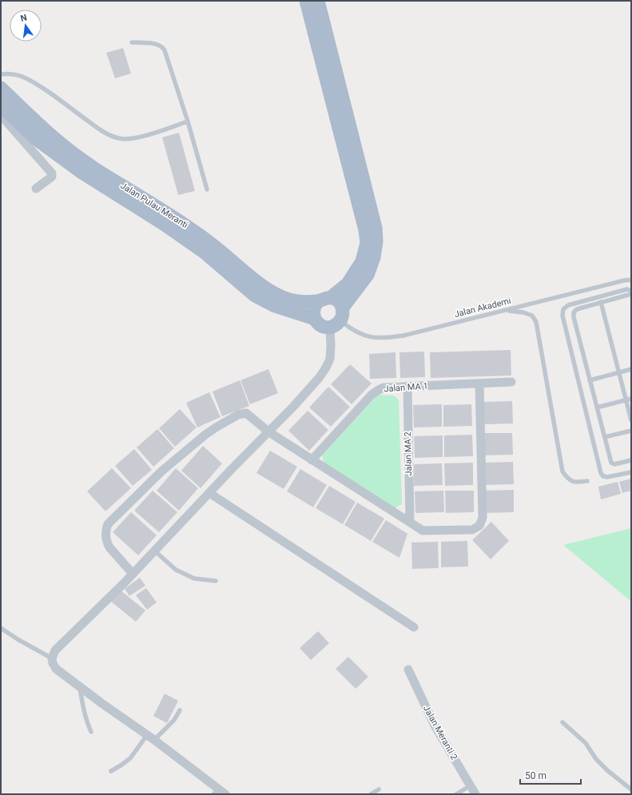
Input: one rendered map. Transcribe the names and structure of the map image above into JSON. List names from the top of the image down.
{
  "streets": {
    "main road": ["Jalan Pulau Meranti"],
    "street": ["Jalan MA 1", "Jalan MA 2", "Jalan Meranti 2"],
    "lane": ["Jalan Akademi"]
  },
  "crossings": [
    ["Jalan Pulau Meranti", "Jalan Akademi"],
    ["Jalan MA 1", "Jalan MA 2"]
  ],
  "scale_bar": "50 m",
  "north": "top"
}
